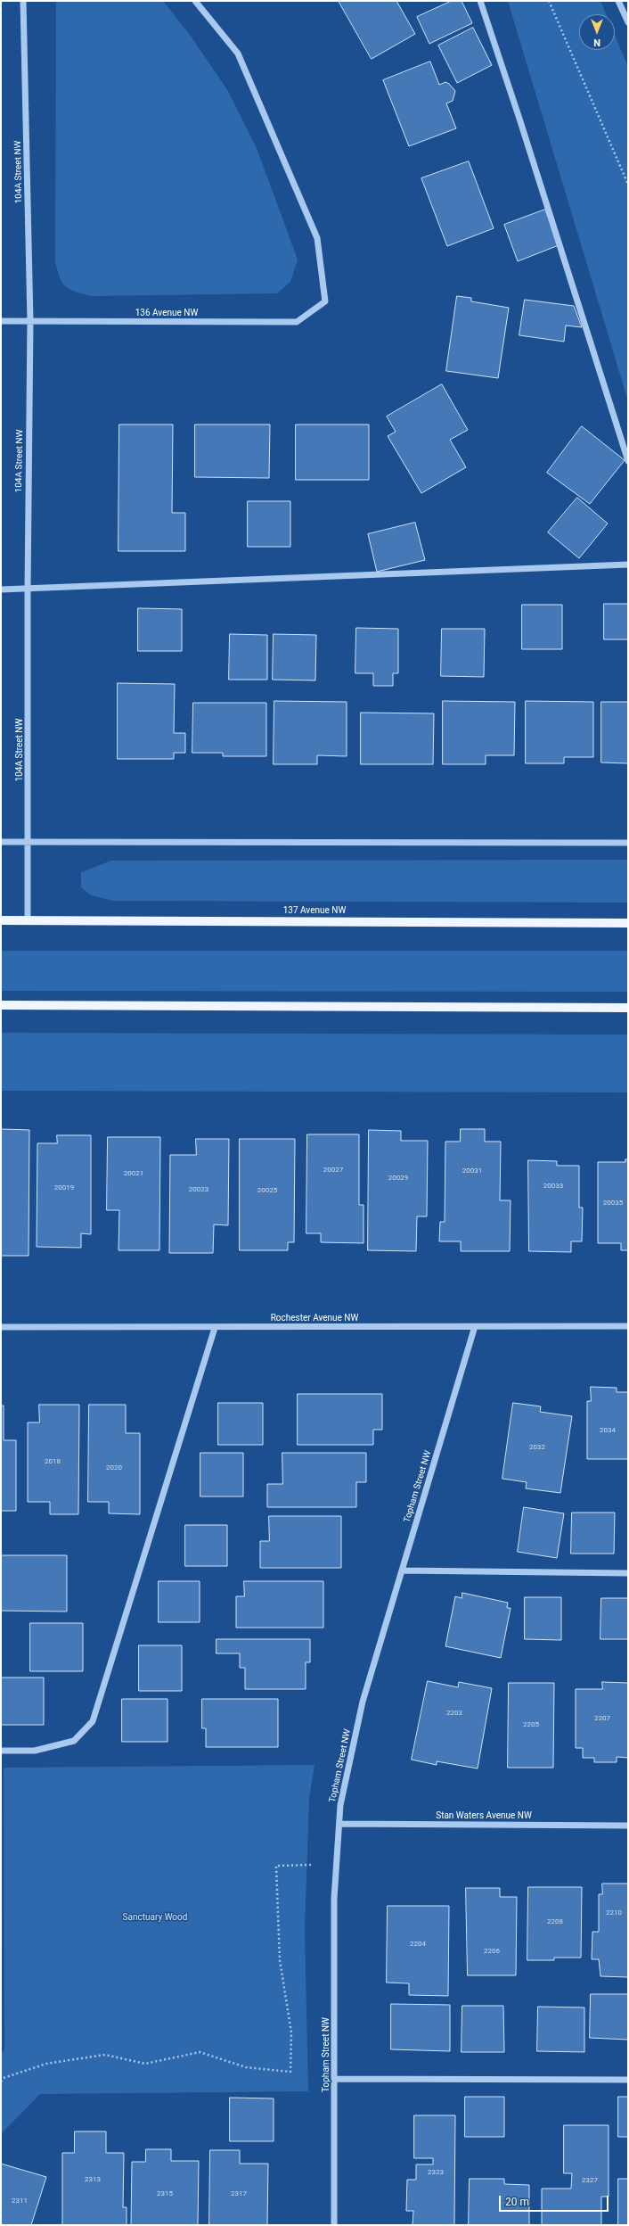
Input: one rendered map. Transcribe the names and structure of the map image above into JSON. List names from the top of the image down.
{
  "streets": {
    "main road": ["137 Avenue NW"],
    "street": [
      "104A Street NW",
      "136 Avenue NW",
      "Rochester Avenue NW",
      "Topham Street NW",
      "Stan Waters Avenue NW"
    ]
  },
  "crossings": [
    ["104A Street NW", "136 Avenue NW"],
    ["104A Street NW", "137 Avenue NW"],
    ["Rochester Avenue NW", "Topham Street NW"],
    ["Topham Street NW", "Stan Waters Avenue NW"]
  ],
  "parks": ["Sanctuary Wood"],
  "house_numbers": [
    "20027",
    "20031",
    "20021",
    "20029",
    "20033",
    "20019",
    "20023",
    "20025",
    "20035",
    "2034",
    "2032",
    "2018",
    "2020",
    "2203",
    "2207",
    "2205",
    "2210",
    "2208",
    "2204",
    "2206",
    "2323",
    "2313",
    "2327",
    "2315",
    "2317",
    "2311"
  ],
  "scale_bar": "20 m",
  "north": "bottom"
}
